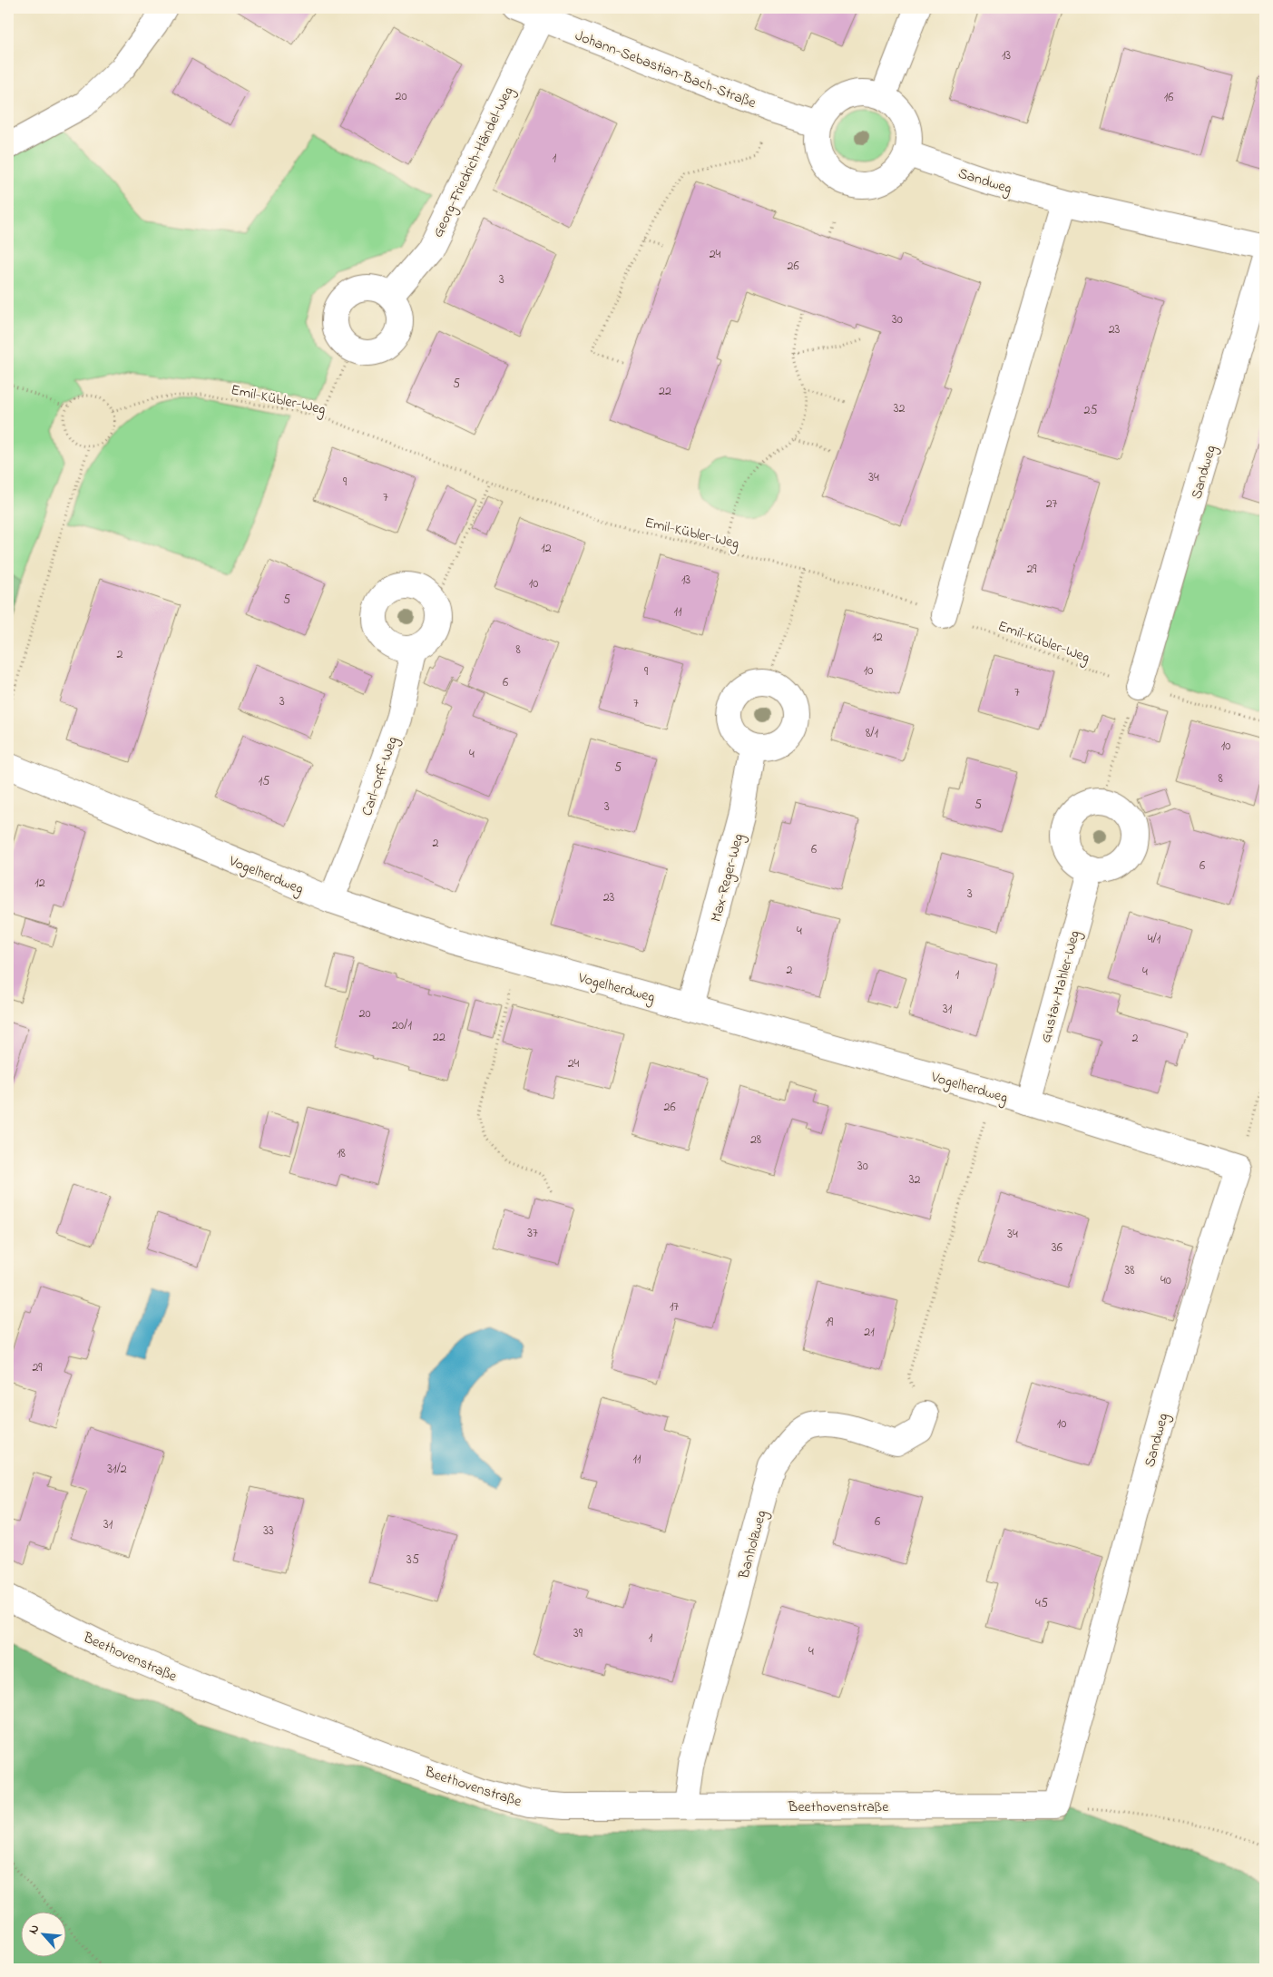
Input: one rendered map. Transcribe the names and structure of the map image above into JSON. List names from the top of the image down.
{
  "streets": {
    "street": [
      "Johann-Sebastian-Bach-Straße",
      "Georg-Friedrich-Händel-Weg",
      "Sandweg",
      "Carl-Orff-Weg",
      "Vogelherdweg",
      "Max-Reger-Weg",
      "Gustav-Mahler-Weg",
      "Banholzweg",
      "Beethovenstraße"
    ],
    "path": ["Emil-Kübler-Weg"]
  },
  "crossings": [
    ["Johann-Sebastian-Bach-Straße", "Georg-Friedrich-Händel-Weg"],
    ["Johann-Sebastian-Bach-Straße", "Sandweg"],
    ["Sandweg", "Emil-Kübler-Weg"],
    ["Sandweg", "Vogelherdweg"],
    ["Sandweg", "Beethovenstraße"],
    ["Carl-Orff-Weg", "Vogelherdweg"],
    ["Vogelherdweg", "Max-Reger-Weg"],
    ["Vogelherdweg", "Gustav-Mahler-Weg"],
    ["Banholzweg", "Beethovenstraße"]
  ],
  "house_numbers": [
    "13",
    "20",
    "16",
    "1",
    "24",
    "26",
    "3",
    "30",
    "23",
    "5",
    "22",
    "32",
    "25",
    "34",
    "9",
    "7",
    "27",
    "12",
    "29",
    "13",
    "10",
    "5",
    "11",
    "12",
    "8",
    "2",
    "10",
    "9",
    "6",
    "7",
    "3",
    "7",
    "8/1",
    "10",
    "4",
    "5",
    "8",
    "15",
    "5",
    "3",
    "2",
    "6",
    "6",
    "12",
    "3",
    "23",
    "4",
    "4/1",
    "2",
    "4",
    "1",
    "31",
    "20",
    "20/1",
    "22",
    "2",
    "24",
    "26",
    "28",
    "18",
    "30",
    "32",
    "37",
    "34",
    "36",
    "38",
    "40",
    "17",
    "19",
    "21",
    "29",
    "10",
    "11",
    "31/2",
    "6",
    "31",
    "33",
    "35",
    "45",
    "39",
    "1",
    "4"
  ],
  "north": "top left"
}
